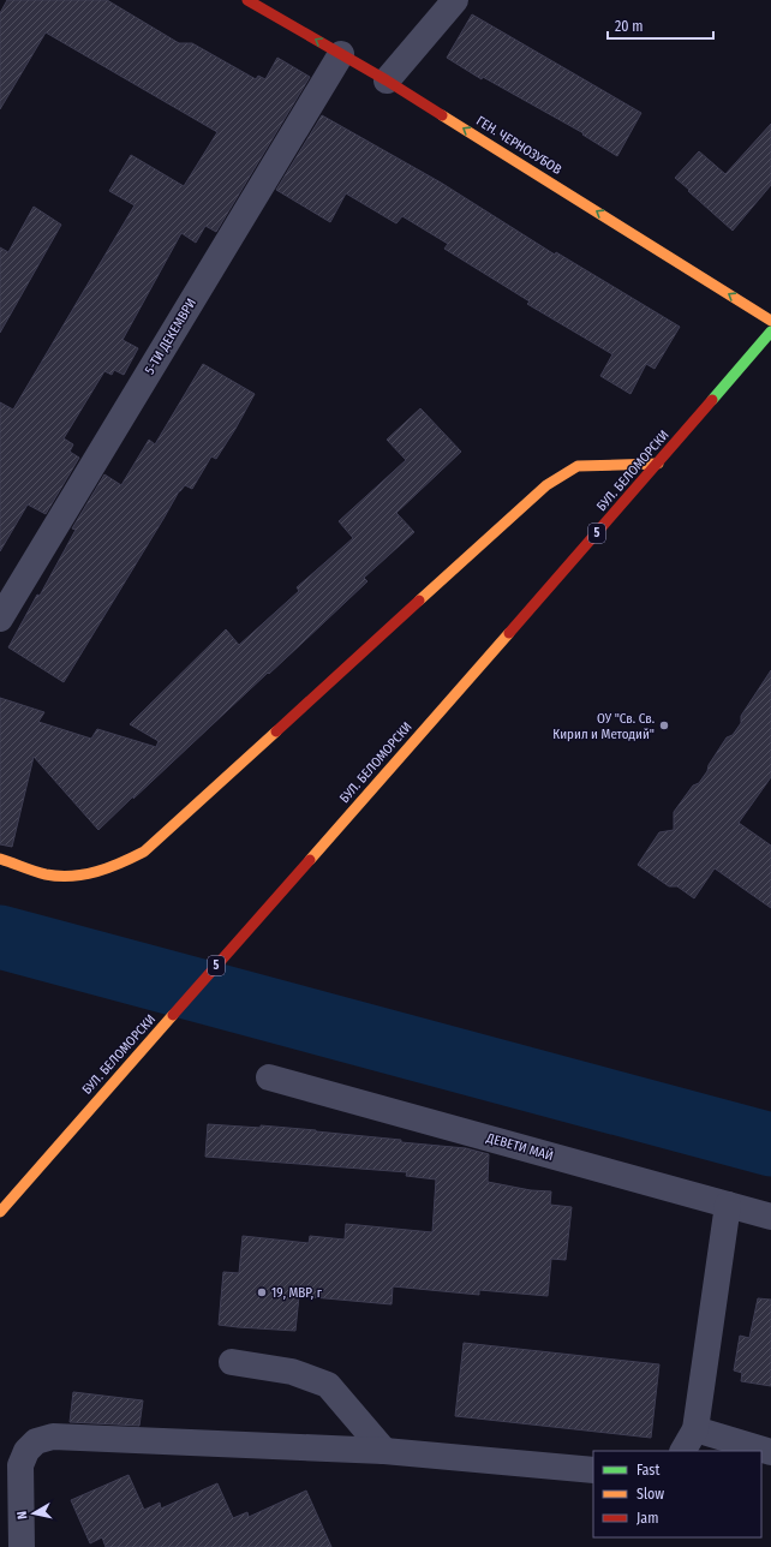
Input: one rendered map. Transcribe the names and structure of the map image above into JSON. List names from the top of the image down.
{
  "streets": {
    "street": [
      "ГЕН. ЧЕРНОЗУБОВ",
      "5-ТИ ДЕКЕМВРИ",
      "БУЛ. БЕЛОМОРСКИ",
      "5",
      "ДЕВЕТИ МАЙ"
    ]
  },
  "crossings": [
    ["ГЕН. ЧЕРНОЗУБОВ", "5-ТИ ДЕКЕМВРИ"]
  ],
  "one_way": ["ГЕН. ЧЕРНОЗУБОВ"],
  "places": ["ОУ \"Св. Св. Кирил и Методий\"", "19, МВР, г"],
  "legend": ["Fast", "Slow", "Jam"],
  "scale_bar": "20 m",
  "north": "left"
}
